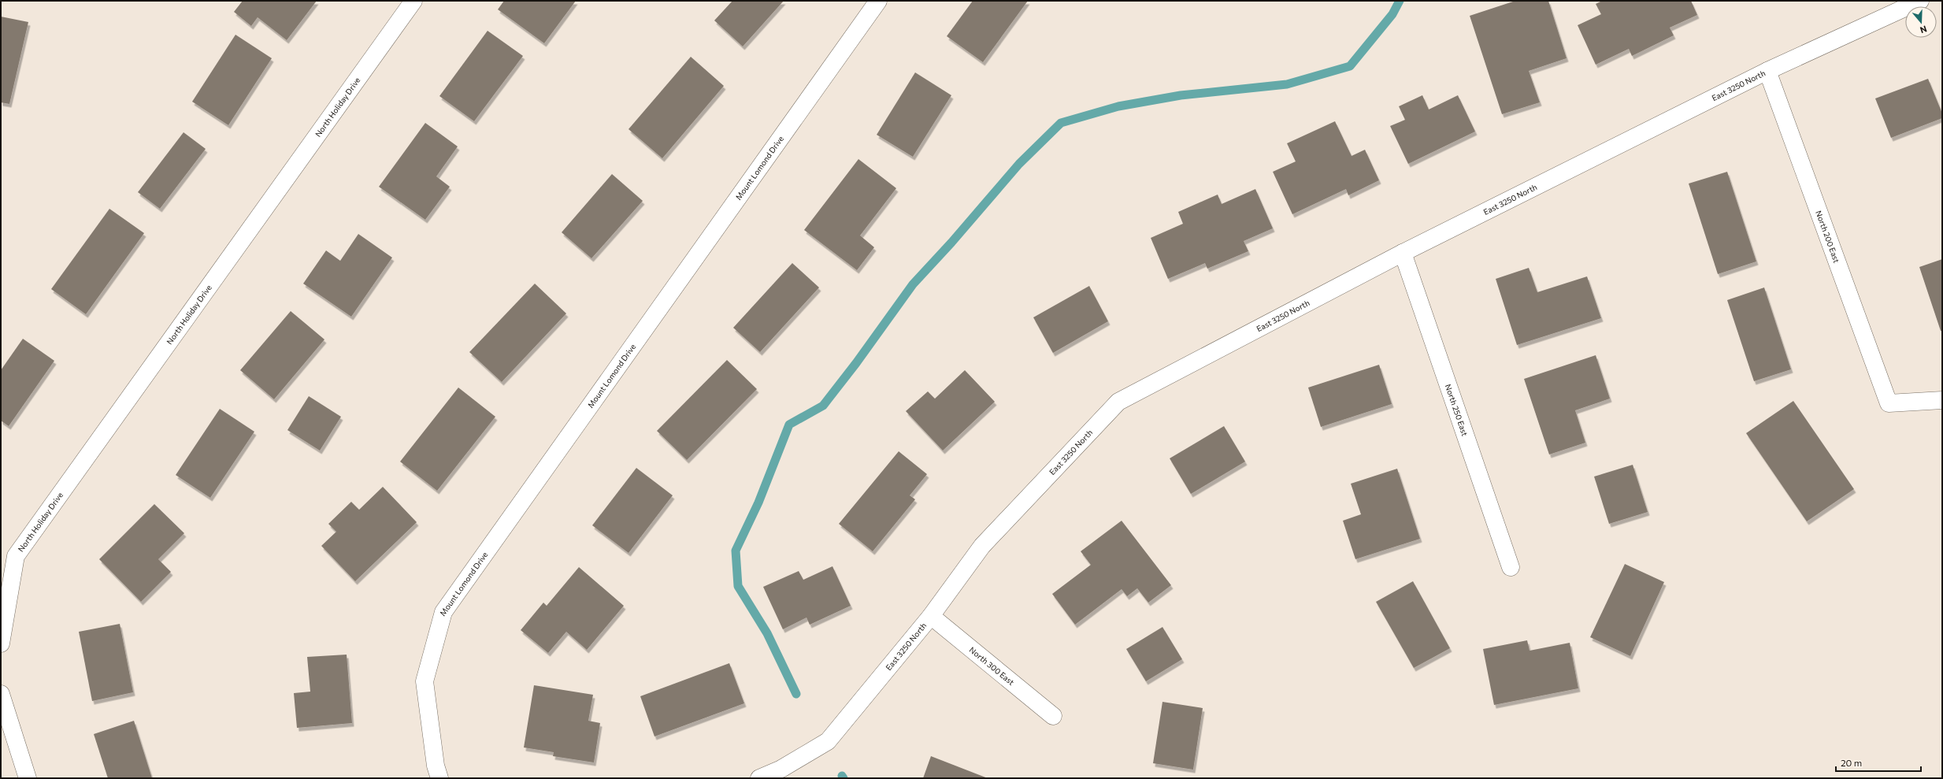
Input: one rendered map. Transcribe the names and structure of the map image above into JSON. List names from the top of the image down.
{
  "streets": {
    "street": [
      "East 3250 North",
      "North Holiday Drive",
      "Mount Lomond Drive",
      "North 200 East",
      "North 250 East",
      "North 300 East"
    ]
  },
  "crossings": [
    ["East 3250 North", "North 200 East"],
    ["East 3250 North", "North 250 East"],
    ["East 3250 North", "North 300 East"]
  ],
  "scale_bar": "20 m",
  "north": "bottom"
}
